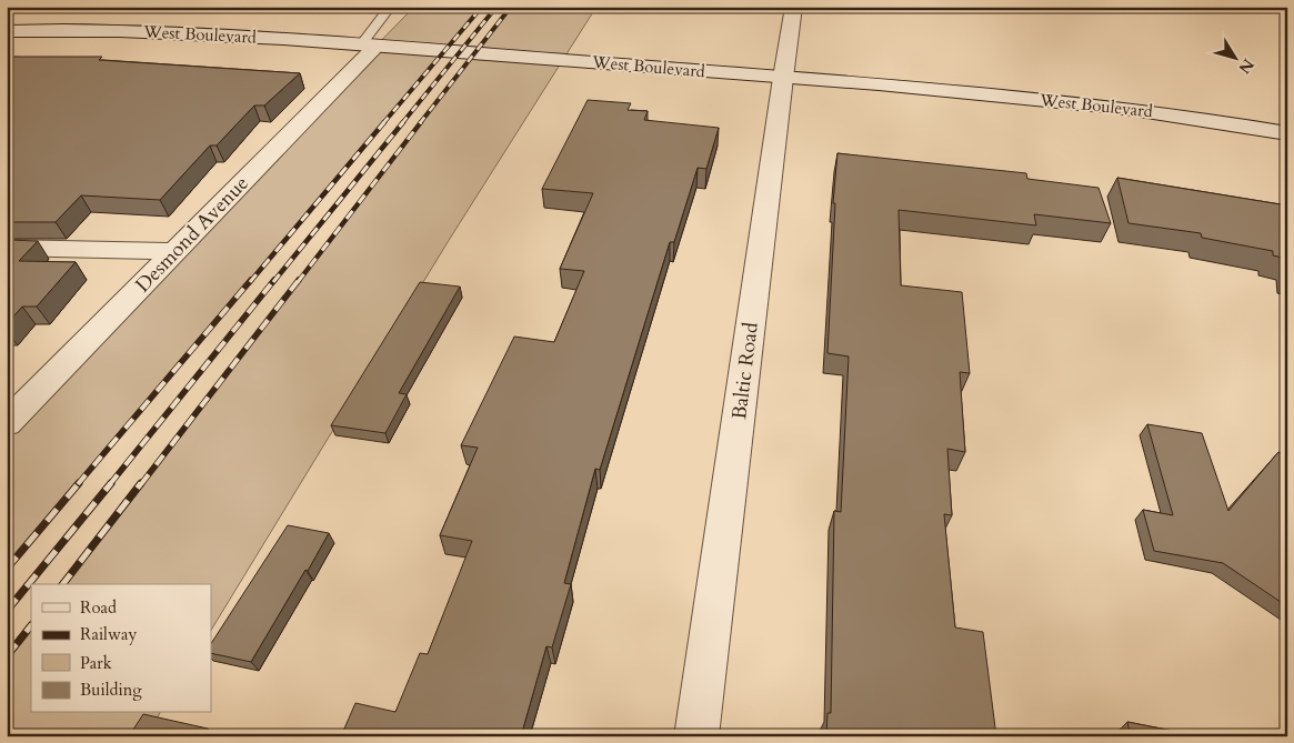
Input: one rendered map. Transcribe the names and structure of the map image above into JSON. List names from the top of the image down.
{
  "streets": {
    "street": ["West Boulevard", "Desmond Avenue", "Baltic Road"]
  },
  "crossings": [
    ["West Boulevard", "Desmond Avenue"],
    ["West Boulevard", "Baltic Road"]
  ],
  "legend": [
    "Road",
    "Railway",
    "Park",
    "Building"
  ],
  "north": "bottom right"
}
